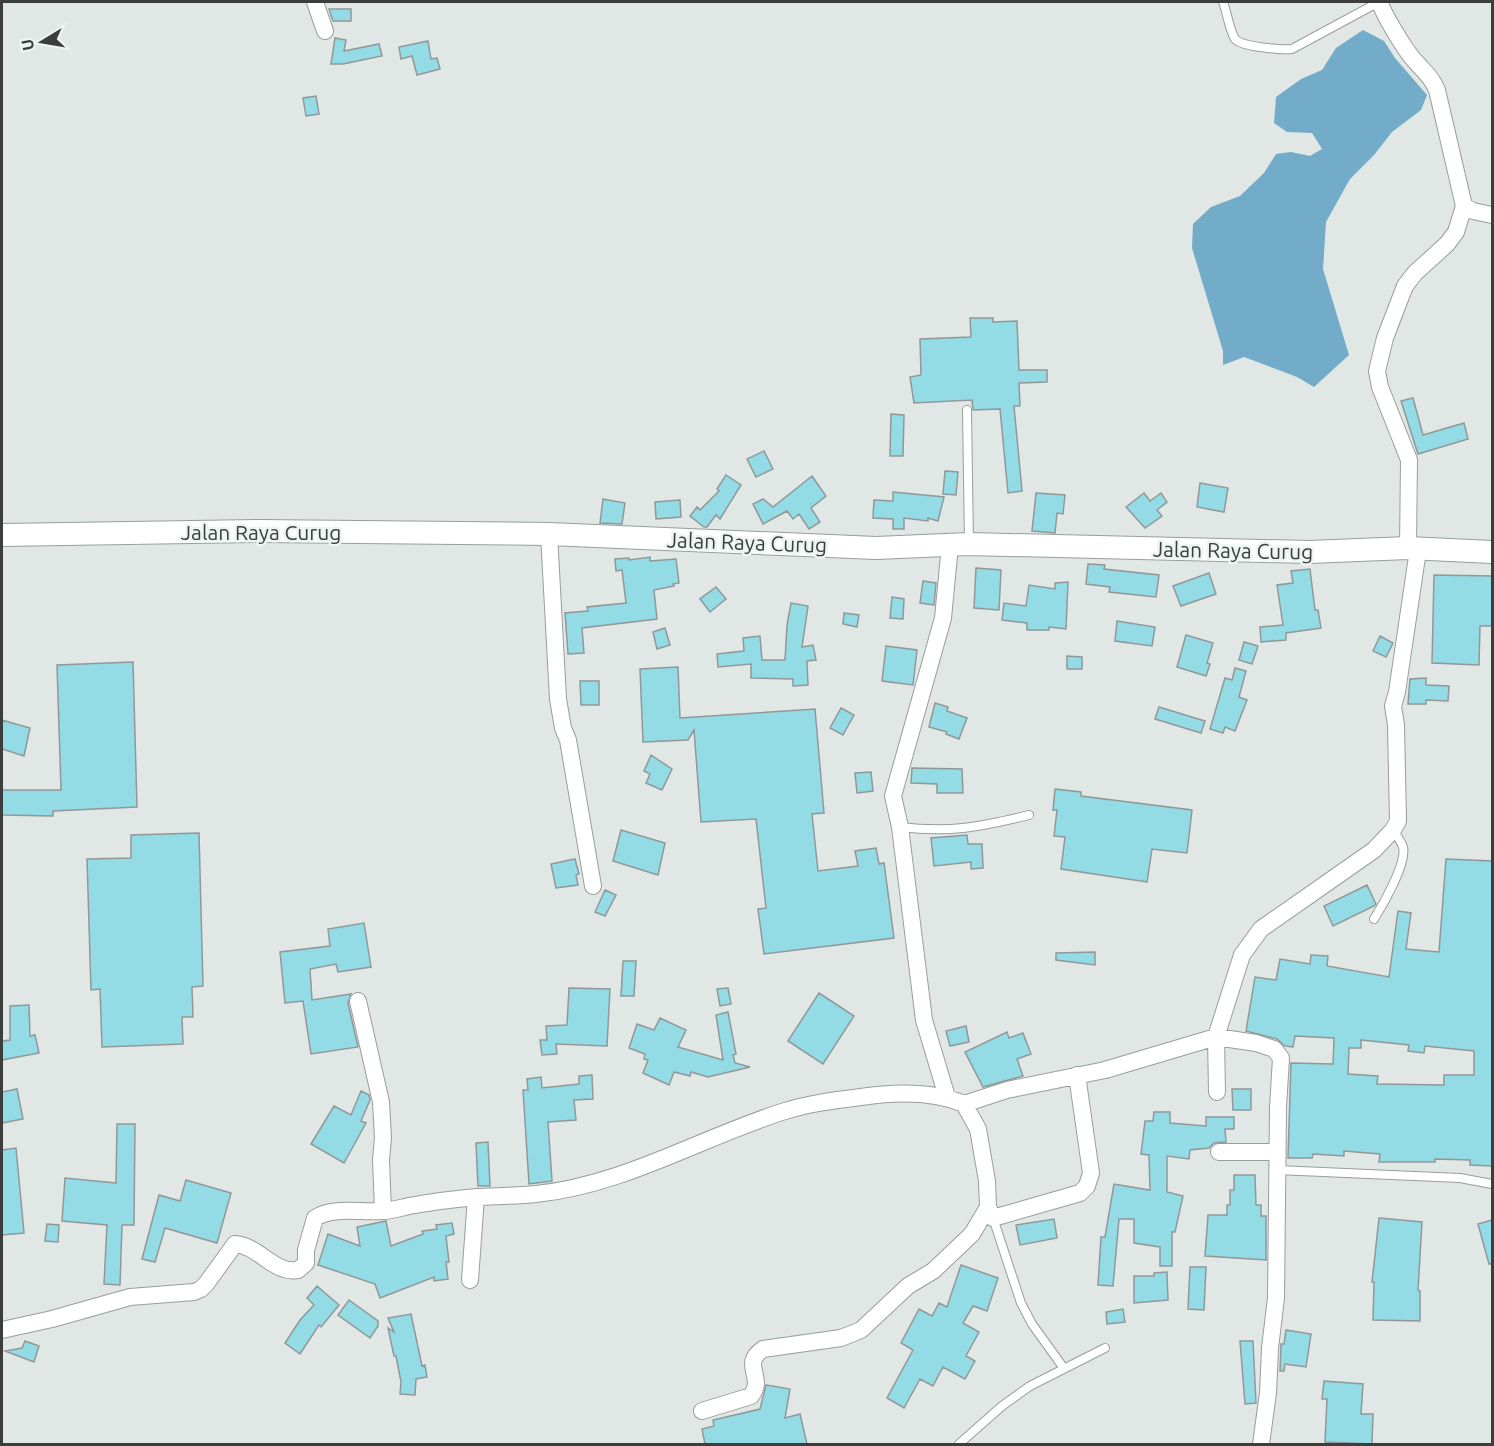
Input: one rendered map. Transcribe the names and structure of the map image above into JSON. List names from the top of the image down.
{
  "streets": {
    "street": ["Jalan Raya Curug"]
  },
  "north": "left"
}
